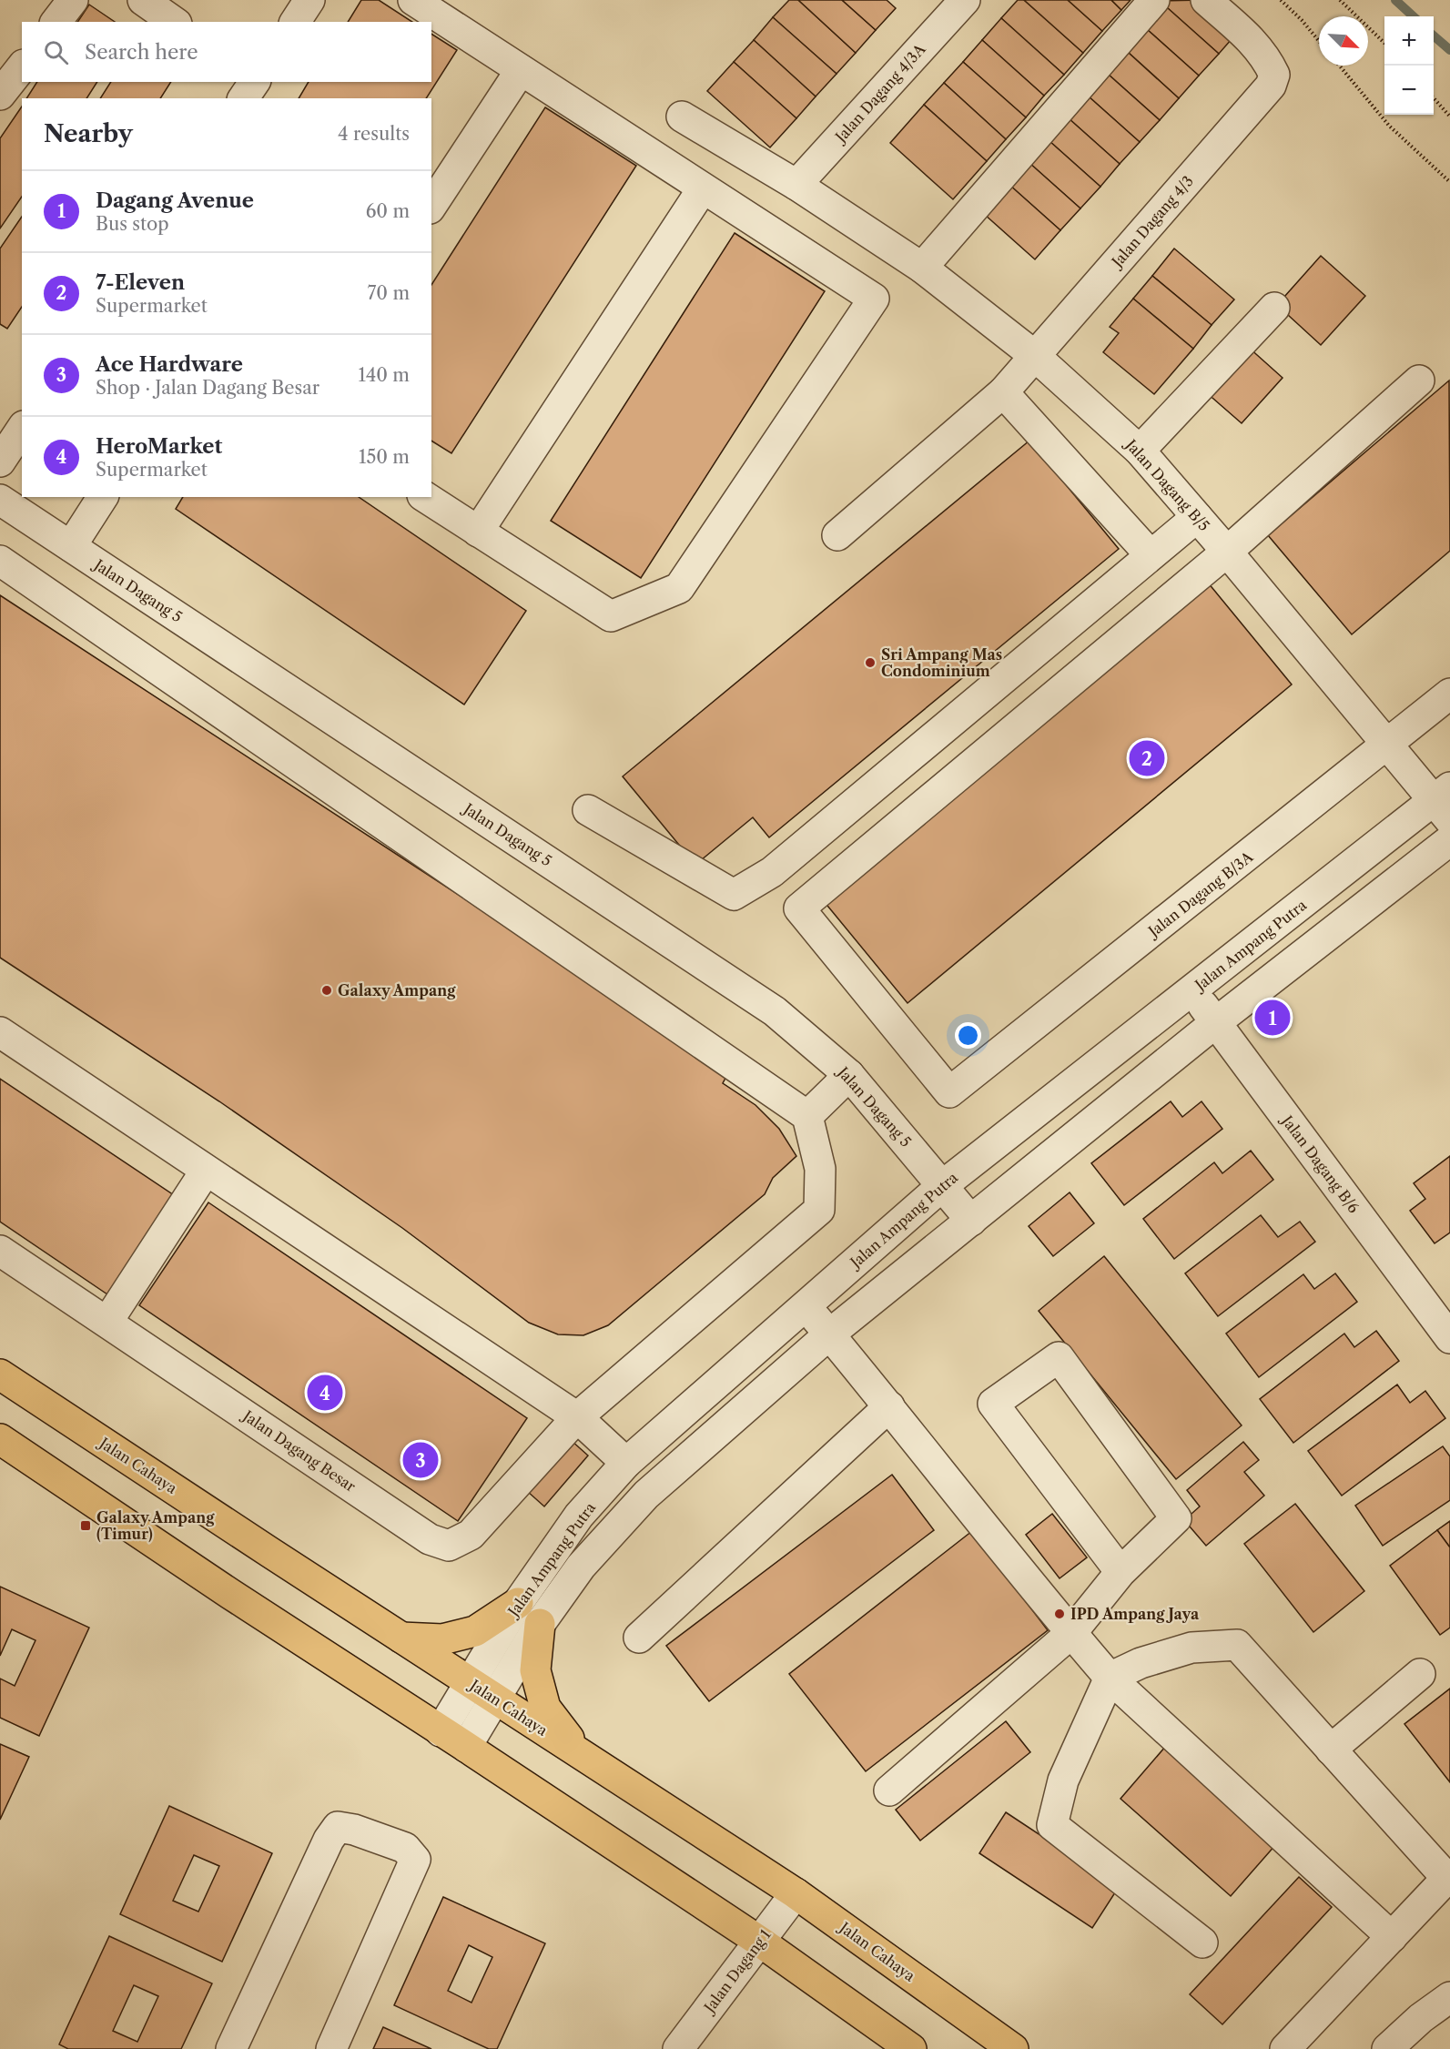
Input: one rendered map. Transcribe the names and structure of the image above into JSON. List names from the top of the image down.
{
  "streets": {
    "main road": ["Jalan Cahaya"],
    "street": [
      "Jalan Dagang 4/3A",
      "Jalan Dagang 4/3",
      "Jalan Dagang B/5",
      "Jalan Dagang 5",
      "Jalan Dagang B/3A",
      "Jalan Ampang Putra",
      "Jalan Dagang B/6",
      "Jalan Dagang Besar",
      "Jalan Dagang 1"
    ]
  },
  "crossings": [
    ["Jalan Dagang 4/3A", "Jalan Dagang B/5"],
    ["Jalan Dagang 4/3", "Jalan Dagang B/5"],
    ["Jalan Dagang B/5", "Jalan Dagang B/3A"],
    ["Jalan Dagang B/5", "Jalan Ampang Putra"],
    ["Jalan Dagang 5", "Jalan Ampang Putra"],
    ["Jalan Ampang Putra", "Jalan Dagang B/6"],
    ["Jalan Ampang Putra", "Jalan Cahaya"],
    ["Jalan Cahaya", "Jalan Dagang 1"]
  ],
  "places": {
    "other": ["Sri Ampang Mas Condominium", "Galaxy Ampang", "IPD Ampang Jaya"],
    "transit": ["Galaxy Ampang (Timur)"]
  },
  "north": "bottom right",
  "page": {
    "map_buttons": ["+", "−"],
    "search": "Search here",
    "heading": ["Nearby", "4 results"],
    "list": [
      {
        "mark": "1",
        "name": "Dagang Avenue",
        "note": "Bus stop",
        "value": "60 m"
      },
      {
        "mark": "2",
        "name": "7-Eleven",
        "note": "Supermarket",
        "value": "70 m"
      },
      {
        "mark": "3",
        "name": "Ace Hardware",
        "note": "Shop · Jalan Dagang Besar",
        "value": "140 m"
      },
      {
        "mark": "4",
        "name": "HeroMarket",
        "note": "Supermarket",
        "value": "150 m"
      }
    ],
    "pins": [
      "2",
      "1",
      "4",
      "3"
    ]
  }
}
